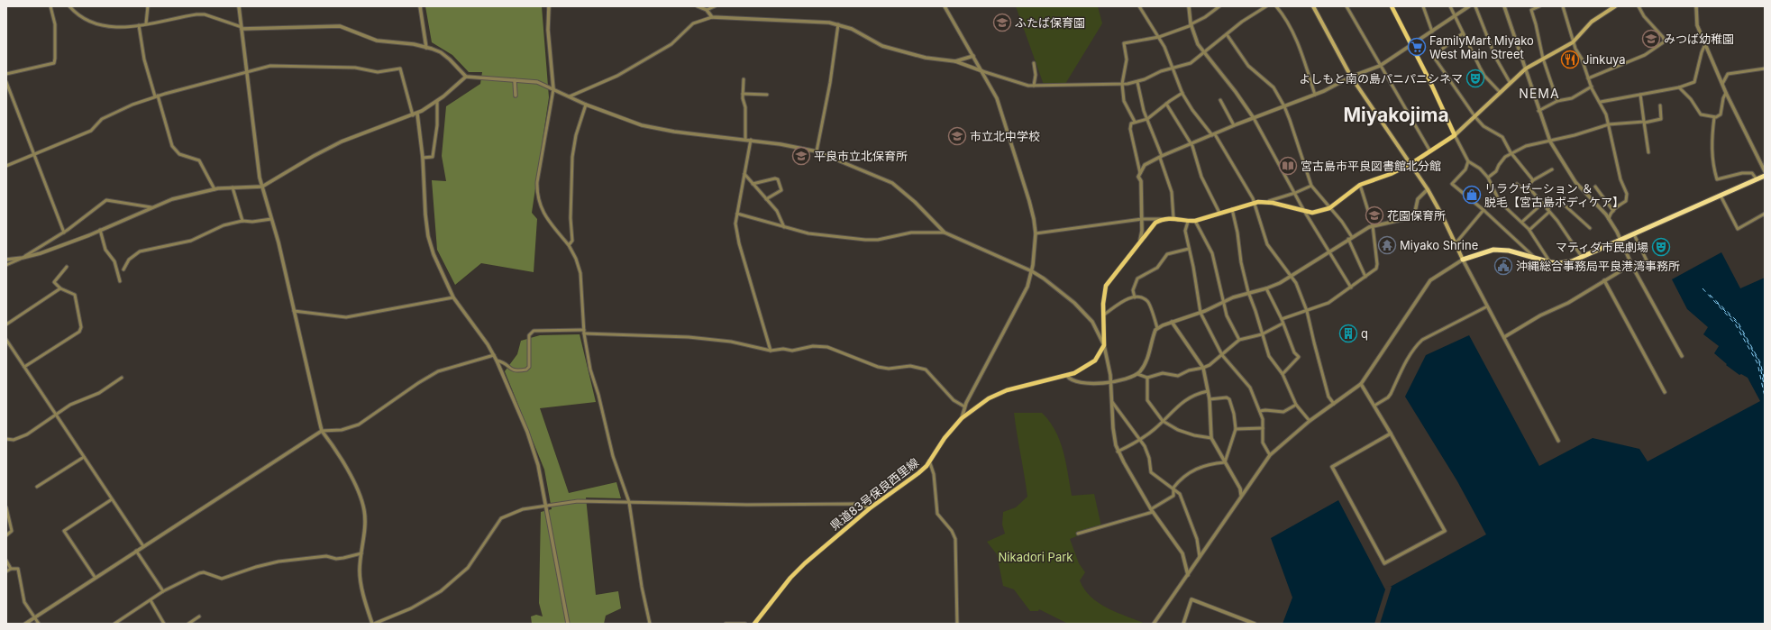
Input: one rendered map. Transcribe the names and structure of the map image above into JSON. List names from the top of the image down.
{
  "streets": {
    "main road": ["県道83号保良西里線"]
  },
  "districts": ["NEMA", "Miyakojima"],
  "parks": ["Nikadori Park"],
  "places": {
    "school or university": [
      "ふたば保育園",
      "みつば幼稚園",
      "市立北中学校",
      "平良市立北保育所",
      "花園保育所"
    ],
    "supermarket": ["FamilyMart Miyako West Main Street"],
    "restaurant": ["Jinkuya"],
    "theatre": ["よしもと南の島パニパニシネマ", "マティダ市民劇場"],
    "library": ["宮古島市平良図書館北分館"],
    "shop": ["リラクゼーション ＆ 脱毛【宮古島ボディケア】"],
    "temple": ["Miyako Shrine"],
    "public building": ["沖縄総合事務局平良港湾事務所"],
    "building": ["q"]
  }
}
